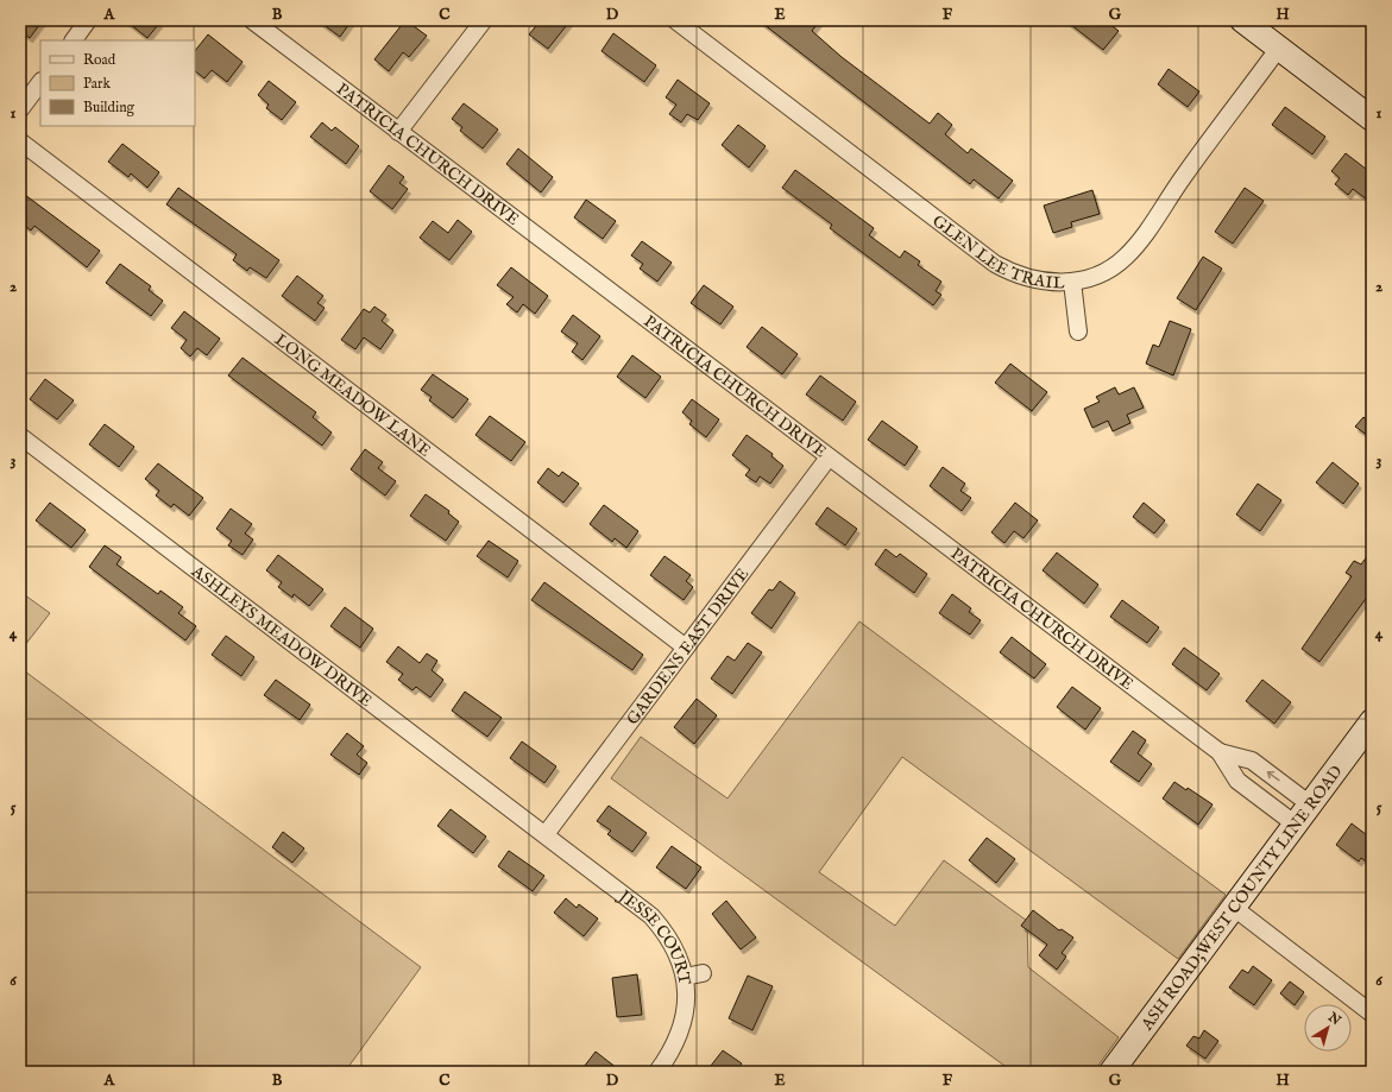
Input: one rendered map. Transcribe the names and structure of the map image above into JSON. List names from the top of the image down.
{
  "streets": {
    "main road": ["ASH ROAD;WEST COUNTY LINE ROAD"],
    "street": [
      "PATRICIA CHURCH DRIVE",
      "GLEN LEE TRAIL",
      "LONG MEADOW LANE",
      "ASHLEYS MEADOW DRIVE",
      "GARDENS EAST DRIVE",
      "JESSE COURT"
    ]
  },
  "crossings": [
    ["PATRICIA CHURCH DRIVE", "GARDENS EAST DRIVE"],
    ["PATRICIA CHURCH DRIVE", "ASH ROAD;WEST COUNTY LINE ROAD"],
    ["LONG MEADOW LANE", "GARDENS EAST DRIVE"],
    ["ASHLEYS MEADOW DRIVE", "GARDENS EAST DRIVE"],
    ["ASHLEYS MEADOW DRIVE", "JESSE COURT"],
    ["GARDENS EAST DRIVE", "JESSE COURT"]
  ],
  "legend": ["Road", "Park", "Building"],
  "north": "top right",
  "grid": {
    "columns": [
      "A",
      "B",
      "C",
      "D",
      "E",
      "F",
      "G",
      "H"
    ],
    "rows": [
      "1",
      "2",
      "3",
      "4",
      "5",
      "6"
    ]
  }
}
